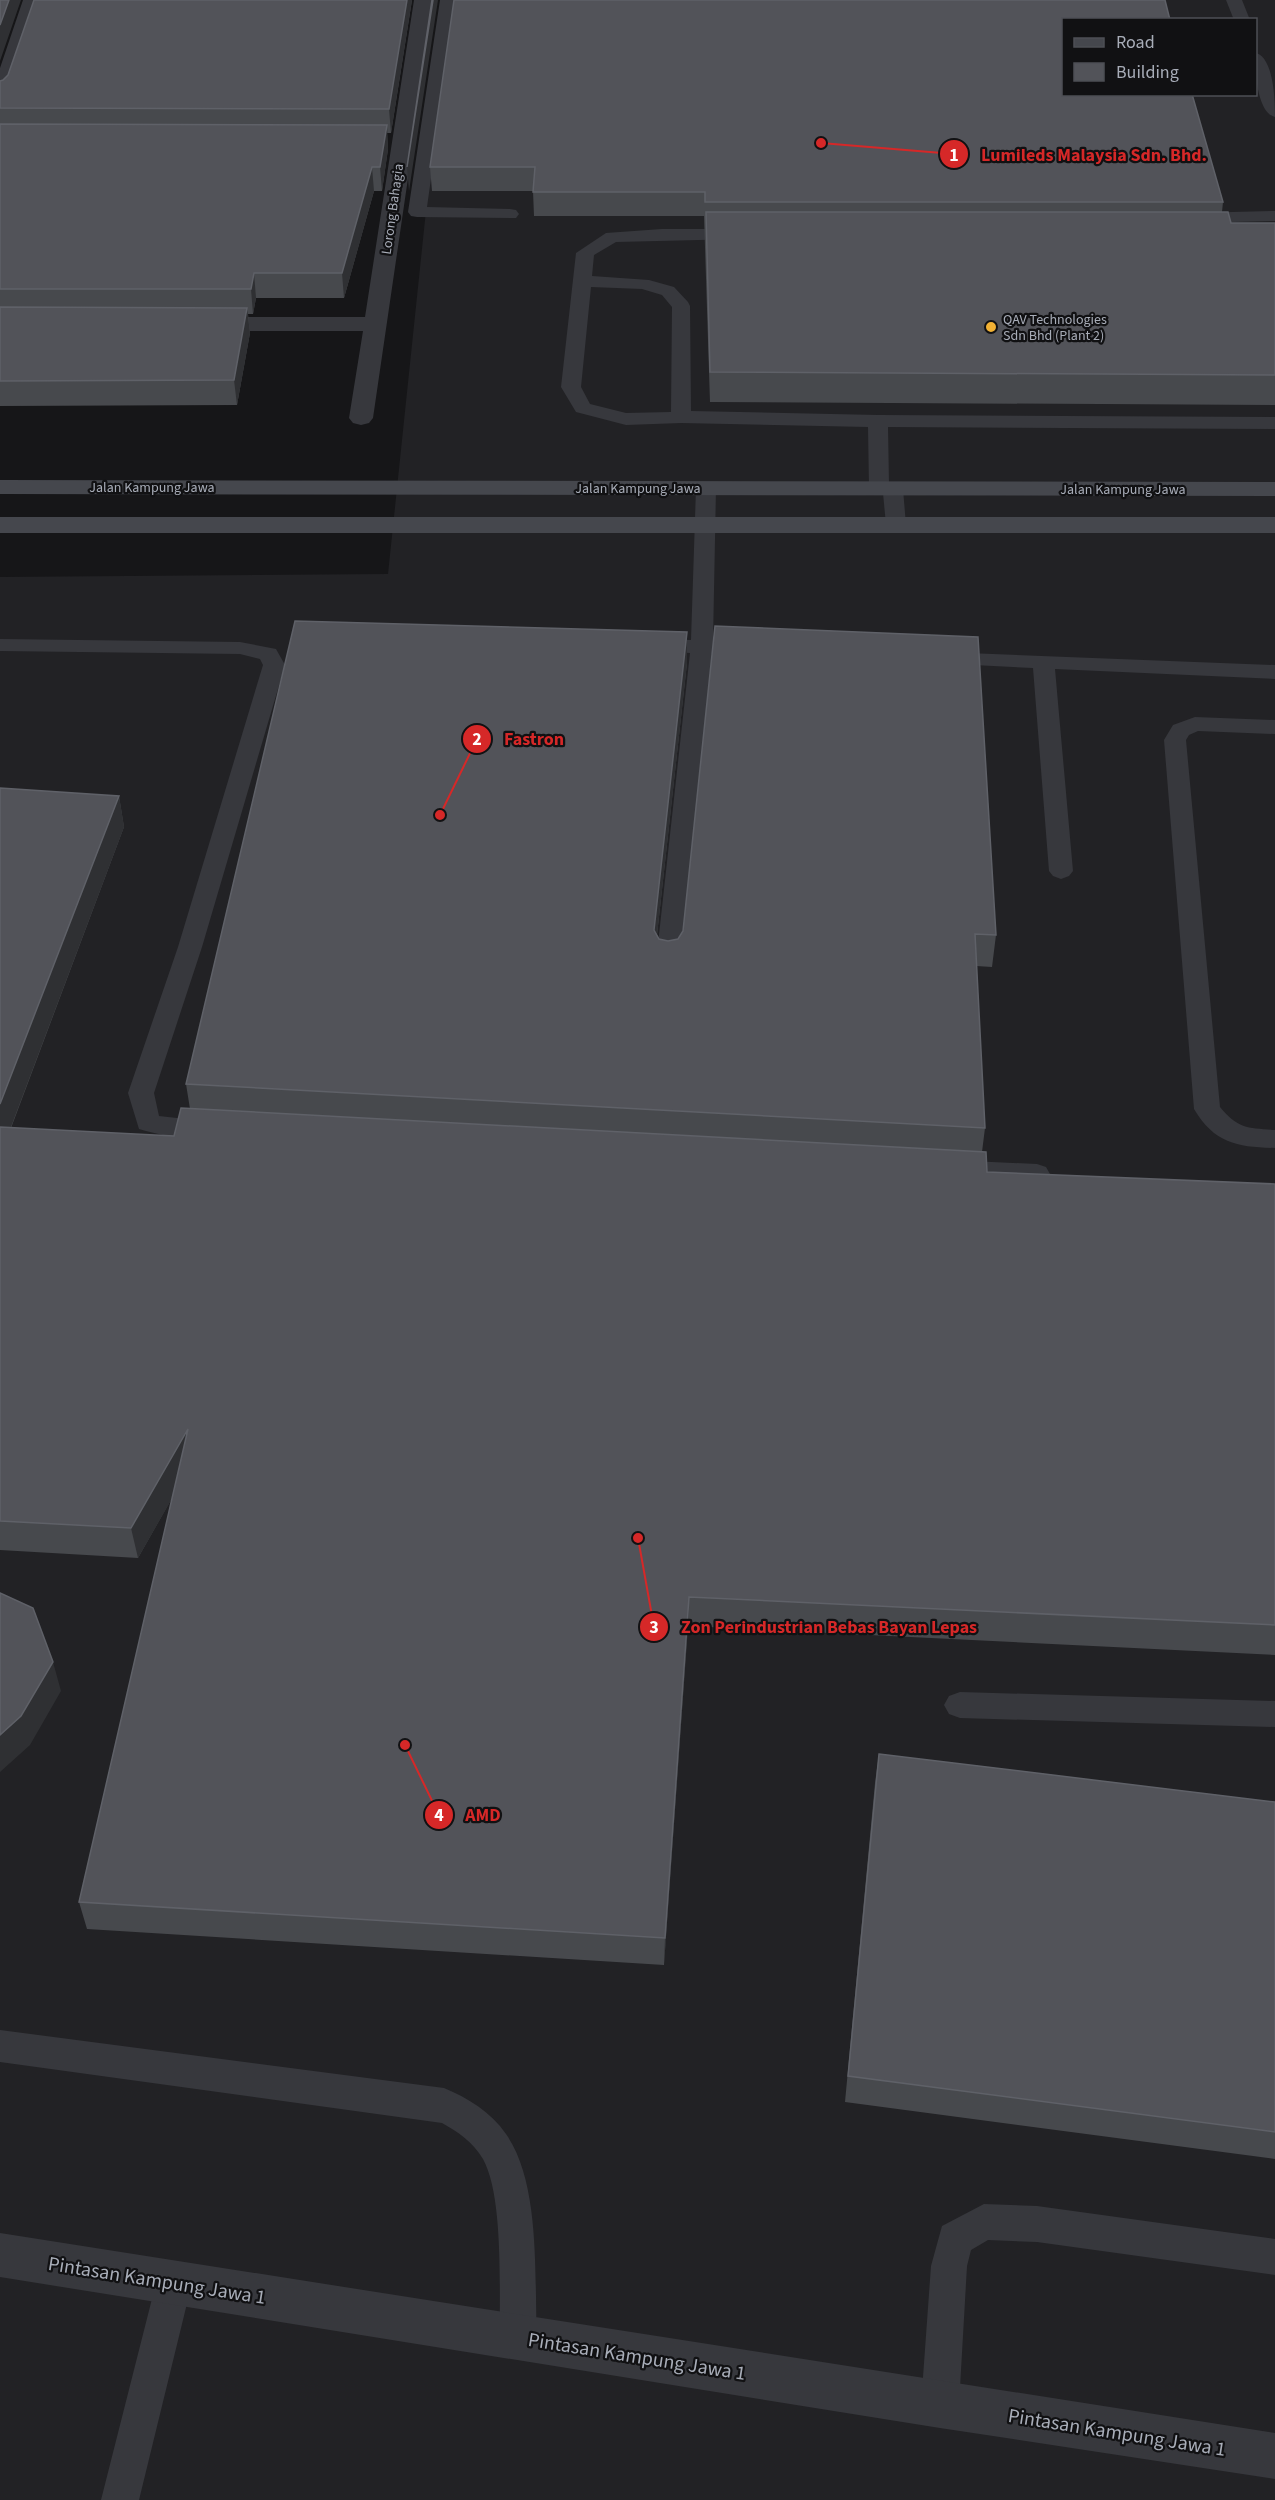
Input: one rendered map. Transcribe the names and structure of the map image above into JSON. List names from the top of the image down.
{
  "streets": {
    "street": ["Lorong Bahagia", "Jalan Kampung Jawa", "Pintasan Kampung Jawa 1"]
  },
  "places": [
    "Lumileds Malaysia Sdn. Bhd.",
    "QAV Technologies Sdn Bhd (Plant 2)",
    "Fastron",
    "Zon Perindustrian Bebas Bayan Lepas",
    "AMD"
  ],
  "legend": ["Road", "Building"]
}
